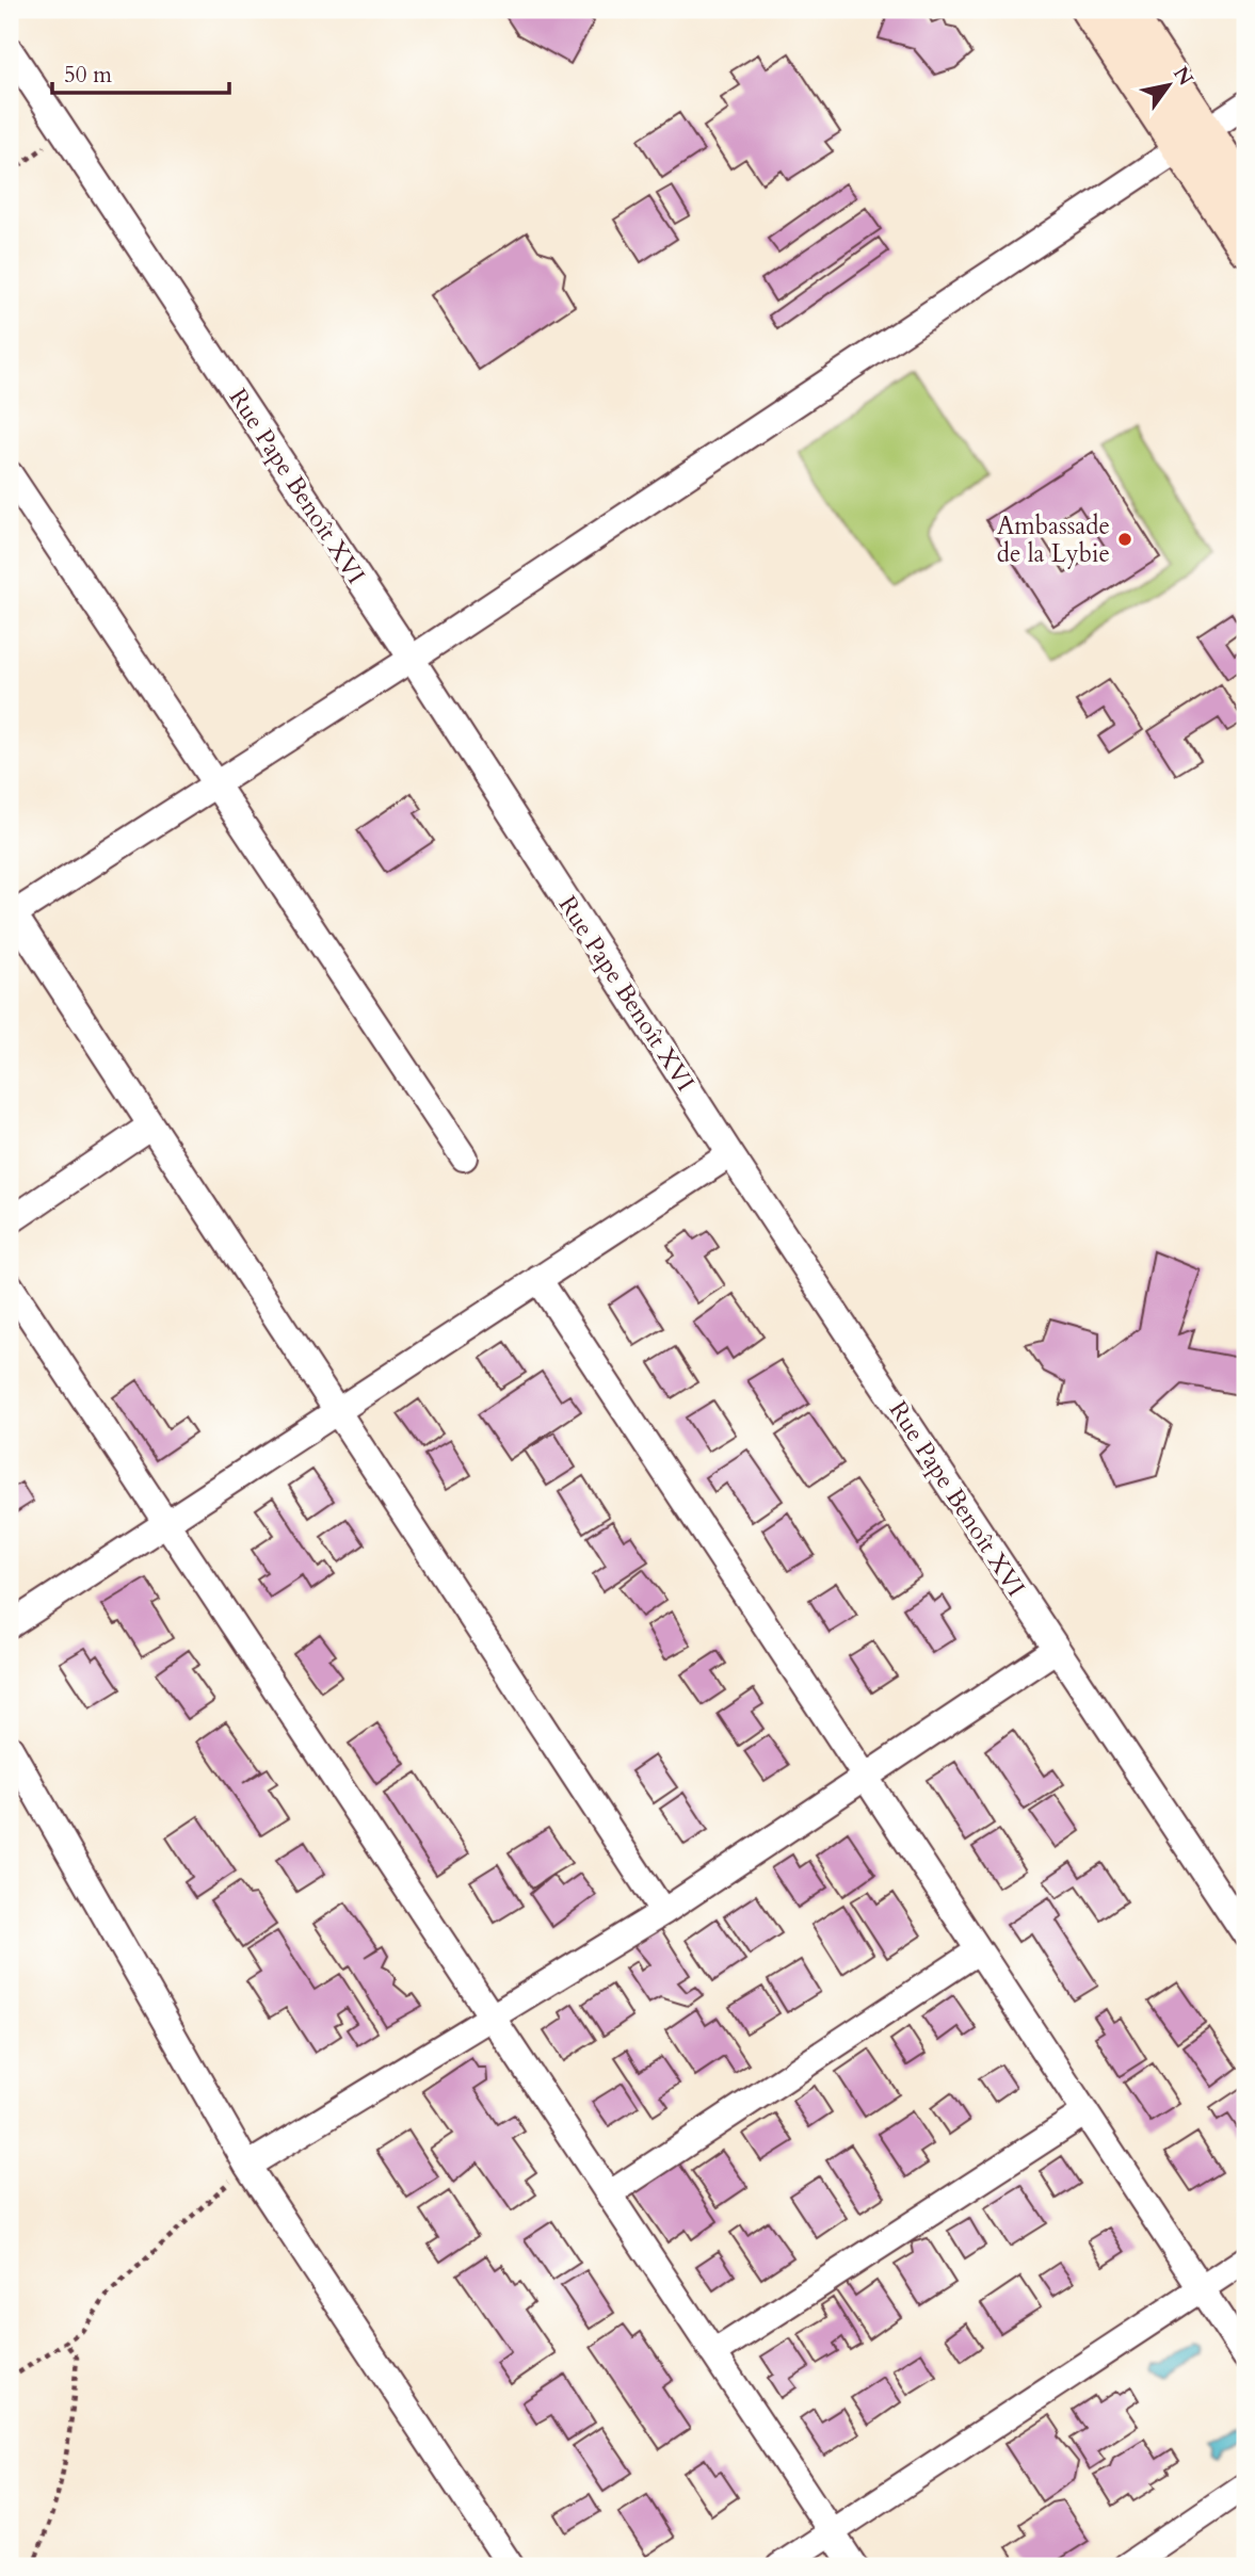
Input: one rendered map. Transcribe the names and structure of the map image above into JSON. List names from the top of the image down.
{
  "streets": {
    "street": ["Rue Pape Benoît XVI"]
  },
  "places": ["Ambassade de la Lybie"],
  "scale_bar": "50 m",
  "north": "top right"
}
